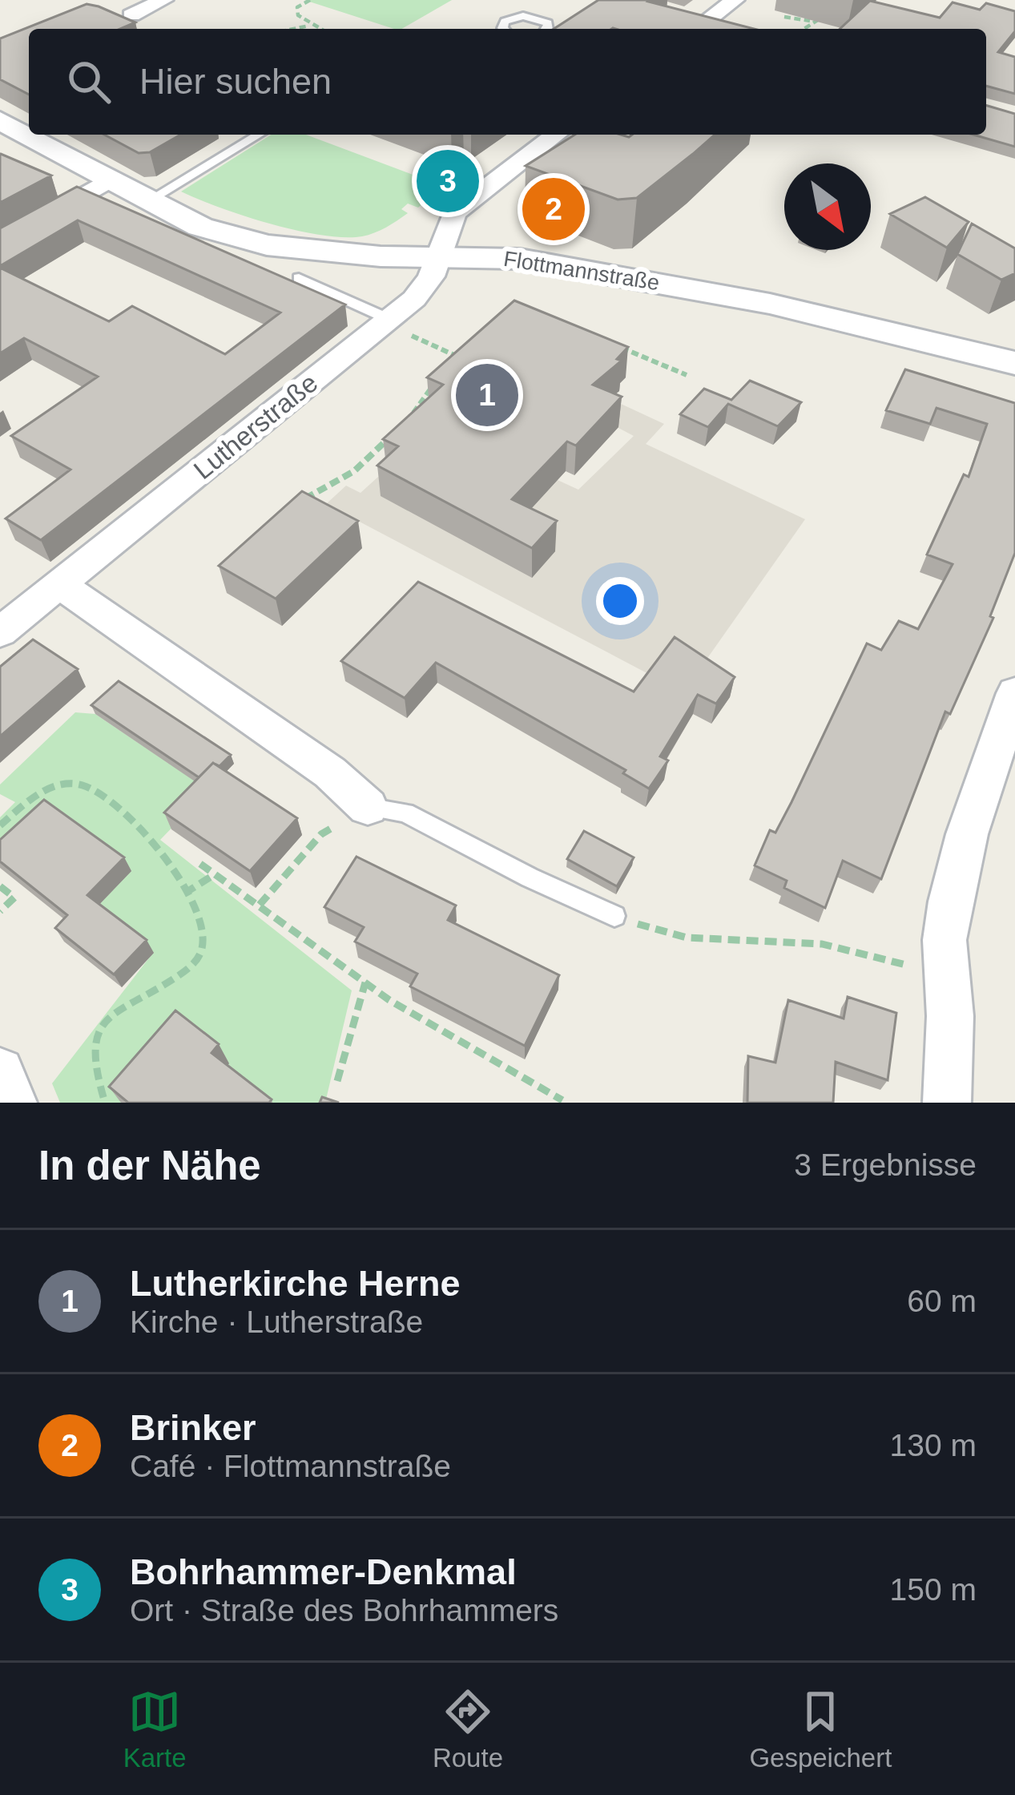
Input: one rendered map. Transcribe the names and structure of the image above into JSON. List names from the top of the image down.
{
  "streets": {
    "street": ["Flottmannstraße", "Lutherstraße"]
  },
  "crossings": [
    ["Flottmannstraße", "Lutherstraße"]
  ],
  "north": "bottom right",
  "page": {
    "search": "Hier suchen",
    "pins": ["3", "2", "1"],
    "heading": ["In der Nähe", "3 Ergebnisse"],
    "list": [
      {
        "mark": "1",
        "name": "Lutherkirche Herne",
        "note": "Kirche · Lutherstraße",
        "value": "60 m"
      },
      {
        "mark": "2",
        "name": "Brinker",
        "note": "Café · Flottmannstraße",
        "value": "130 m"
      },
      {
        "mark": "3",
        "name": "Bohrhammer-Denkmal",
        "note": "Ort · Straße des Bohrhammers",
        "value": "150 m"
      }
    ],
    "nav": ["Karte", "Route", "Gespeichert"]
  }
}
